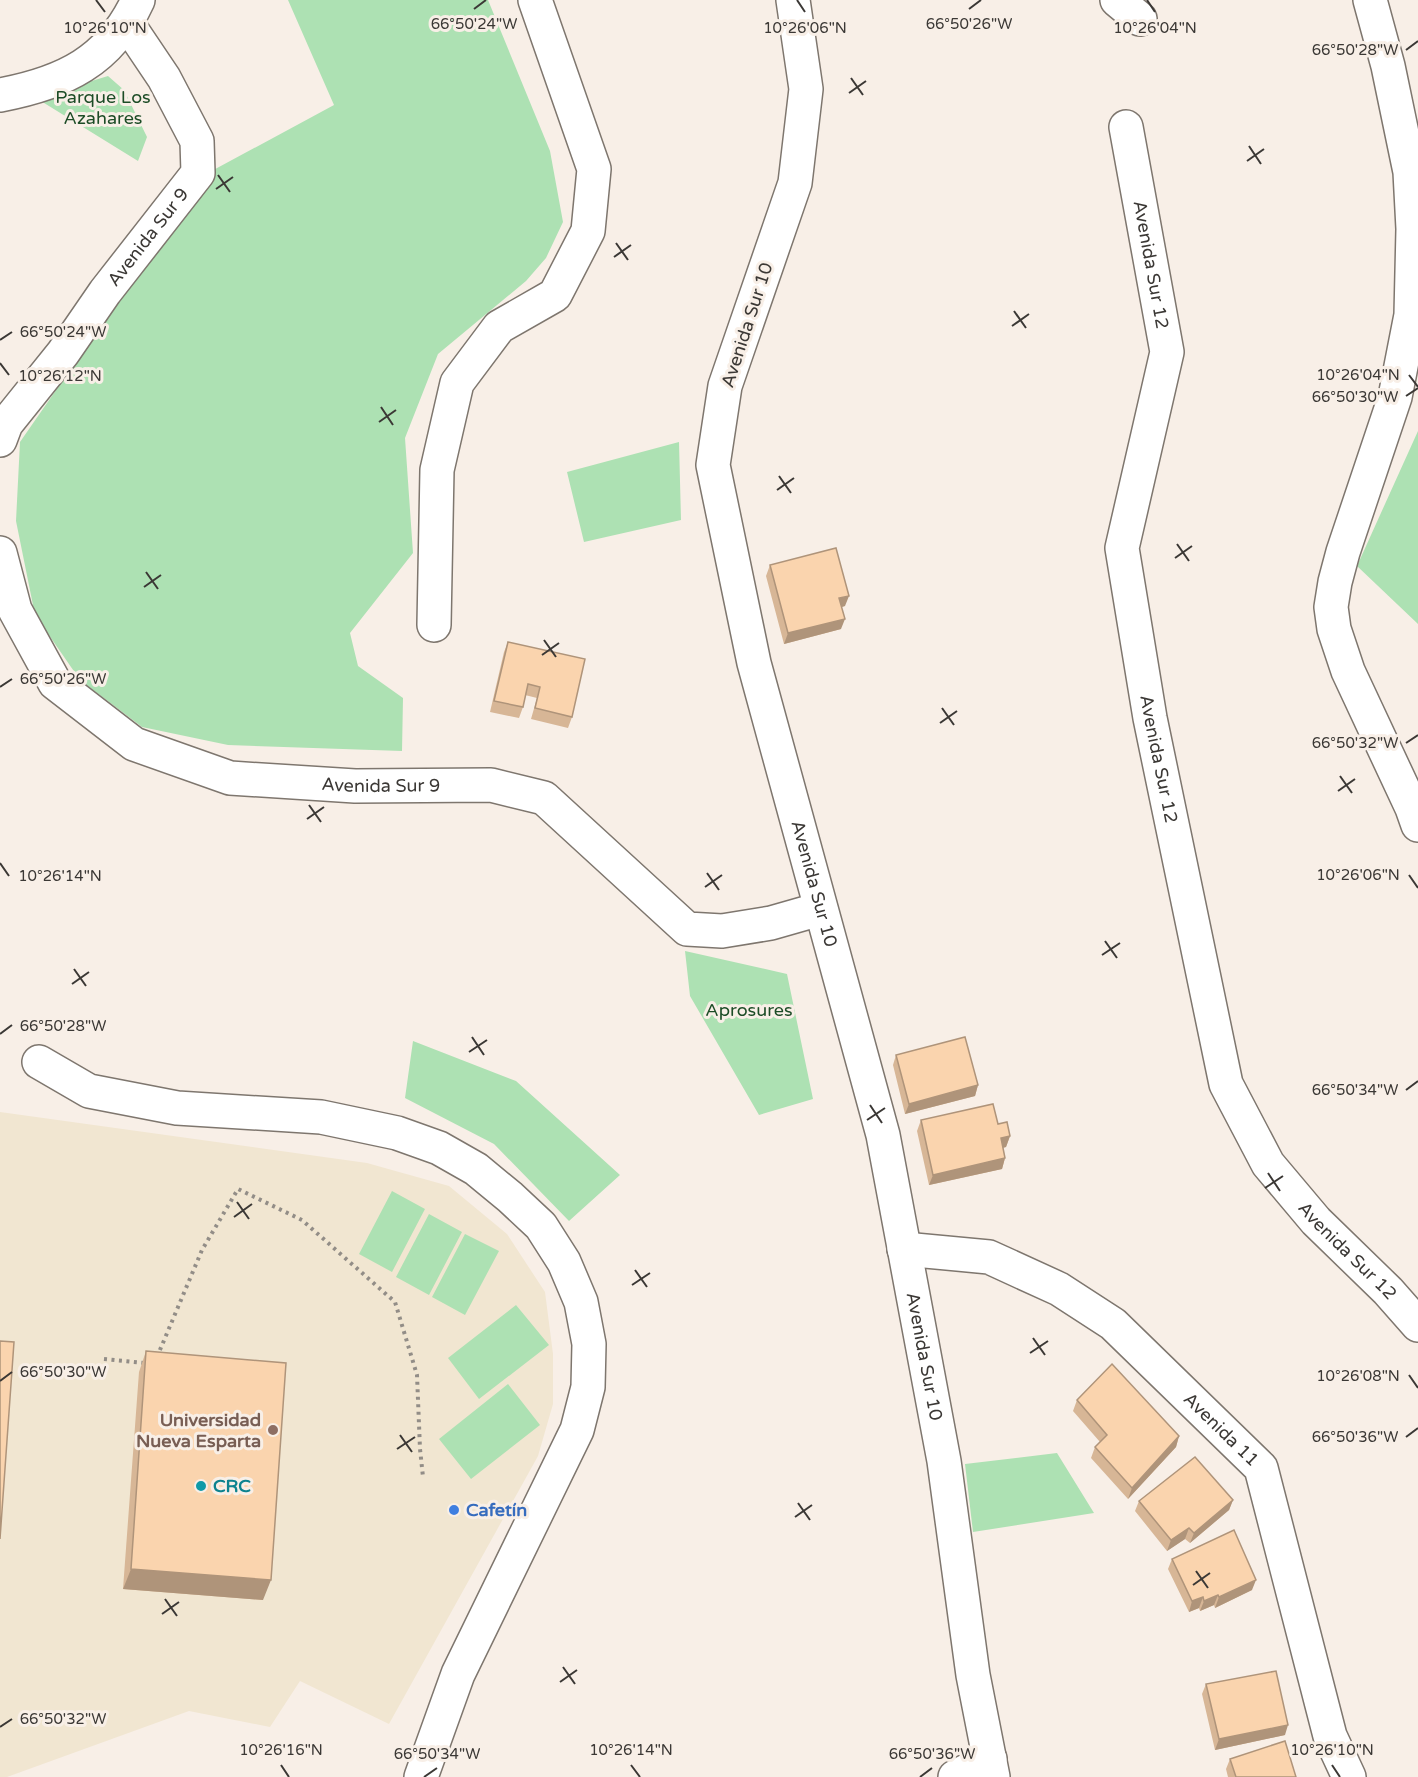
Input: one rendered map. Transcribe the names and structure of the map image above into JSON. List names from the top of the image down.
{
  "streets": {
    "street": [
      "Avenida Sur 9",
      "Avenida Sur 12",
      "Avenida Sur 10",
      "Avenida 11"
    ]
  },
  "crossings": [
    ["Avenida Sur 9", "Avenida Sur 10"],
    ["Avenida Sur 10", "Avenida 11"]
  ],
  "parks": ["Parque Los Azahares", "Aprosures"],
  "places": ["Universidad Nueva Esparta", "CRC", "Cafetín"],
  "coordinates": [
    "66°50'24\"W",
    "66°50'26\"W",
    "10°26'10\"N",
    "10°26'06\"N",
    "10°26'04\"N",
    "66°50'28\"W",
    "10°26'12\"N",
    "66°50'30\"W",
    "66°50'32\"W",
    "10°26'14\"N",
    "66°50'34\"W",
    "10°26'08\"N",
    "66°50'36\"W",
    "10°26'16\"N"
  ]
}
